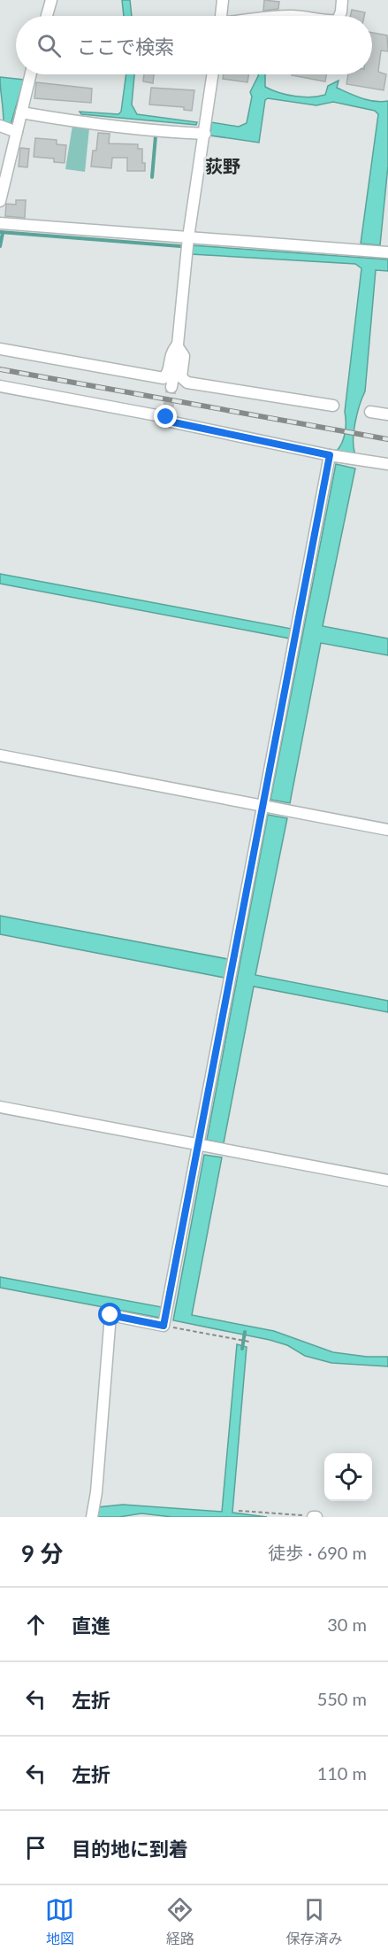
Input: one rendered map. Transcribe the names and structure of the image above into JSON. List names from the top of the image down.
{
  "districts": ["荻野"],
  "page": {
    "search": "ここで検索",
    "heading": ["9 分", "徒歩 · 690 m"],
    "list": [
      ["直進", "30 m"],
      ["左折", "550 m"],
      ["左折", "110 m"],
      "目的地に到着"
    ],
    "nav": ["地図", "経路", "保存済み"]
  }
}
